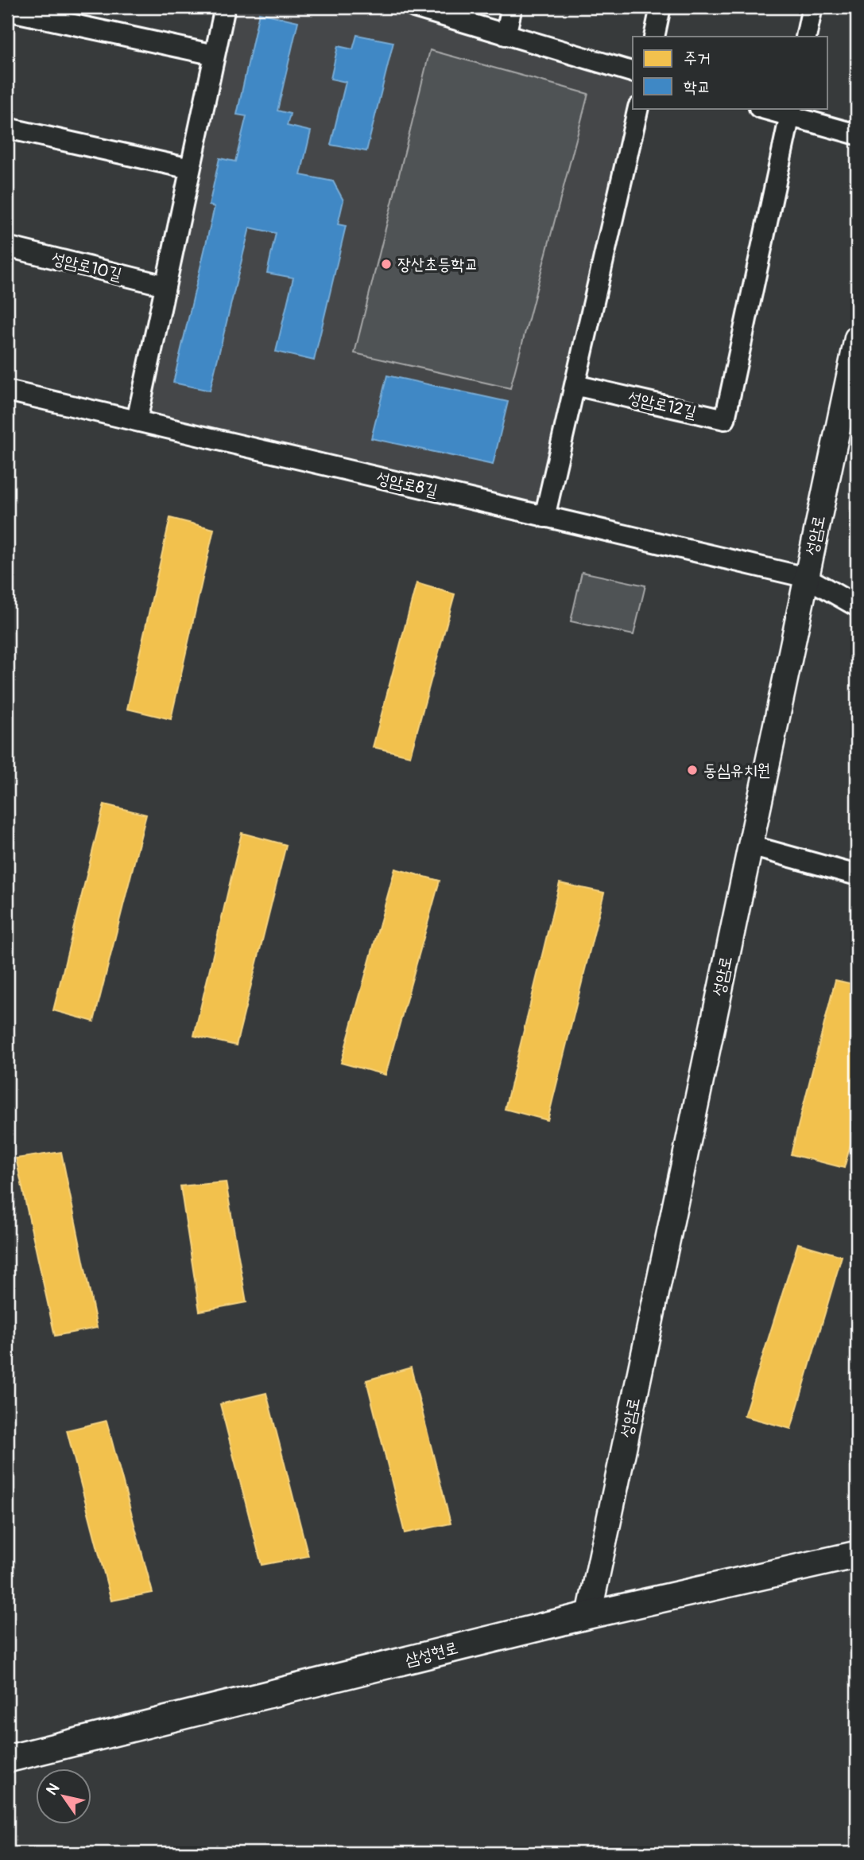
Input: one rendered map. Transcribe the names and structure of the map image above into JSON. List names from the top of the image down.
{
  "streets": {
    "main road": ["삼성현로"],
    "street": [
      "성암로10길",
      "성암로12길",
      "성암로8길",
      "성암로"
    ]
  },
  "crossings": [
    ["성암로8길", "성암로"],
    ["성암로", "삼성현로"]
  ],
  "places": ["장산초등학교", "동심유치원"],
  "legend": ["주거", "학교"],
  "north": "top left"
}
